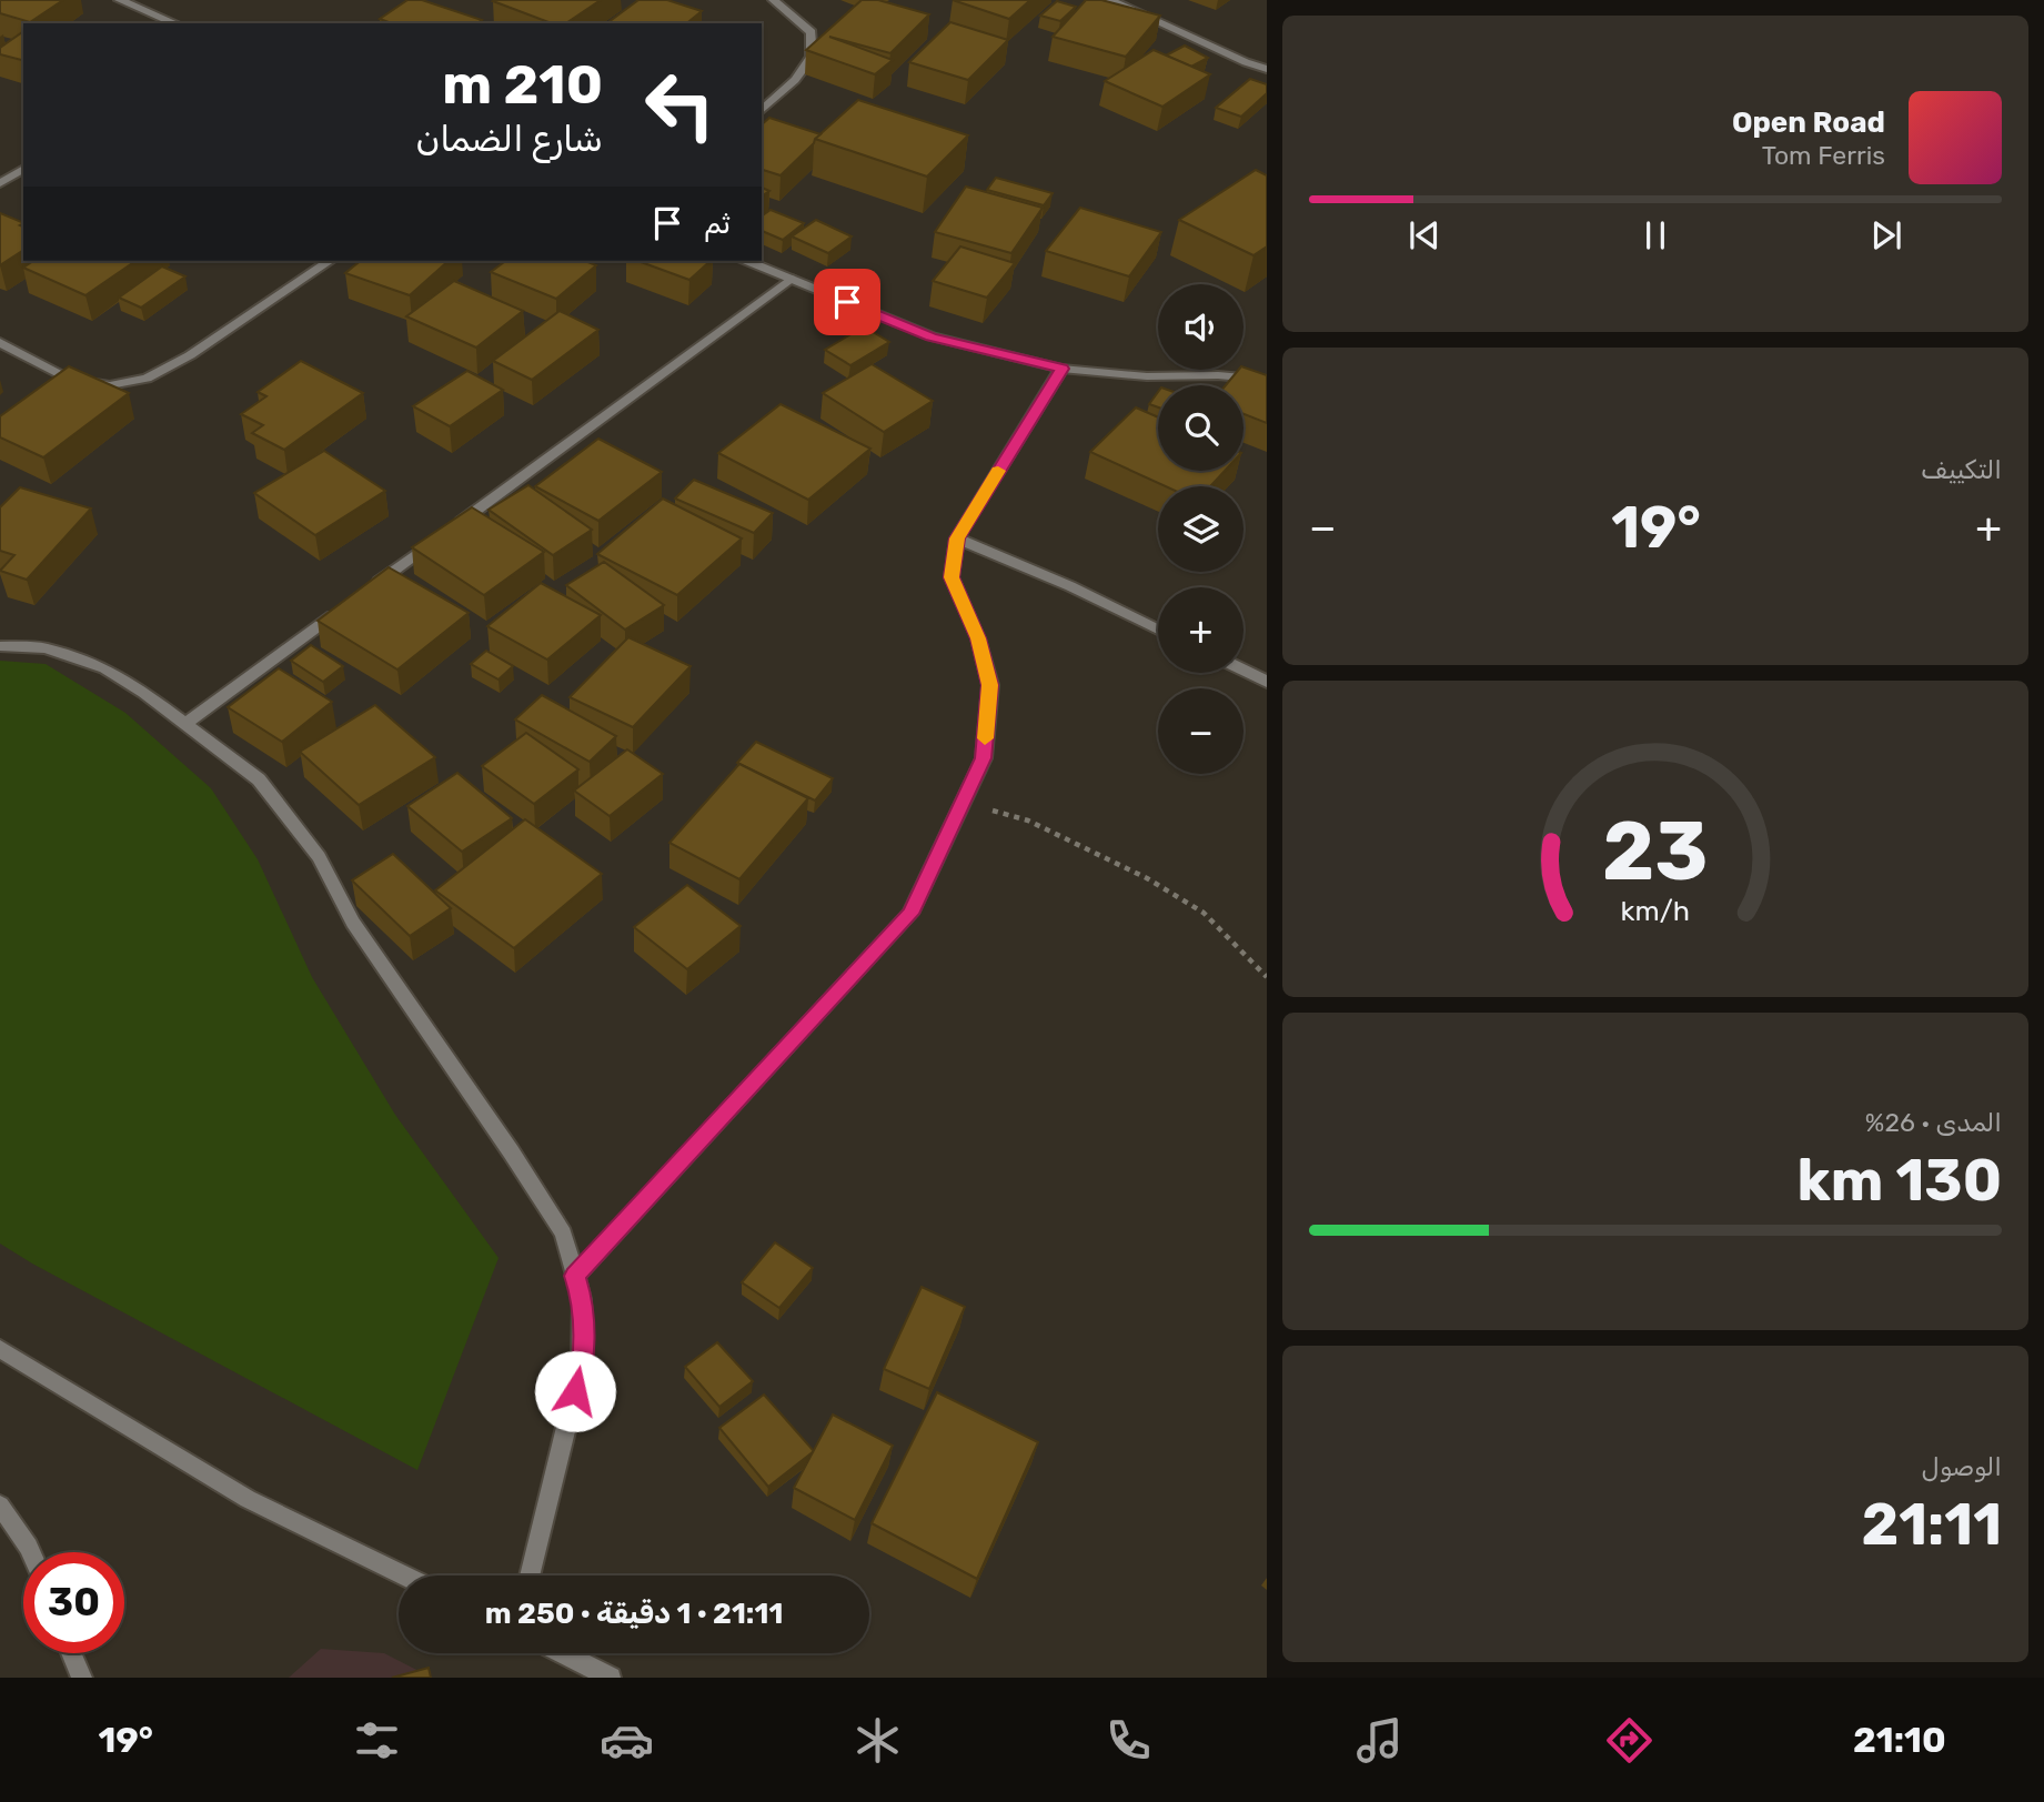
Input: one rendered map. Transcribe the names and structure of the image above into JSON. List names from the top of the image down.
{
  "page": {
    "turn": ["210 m", "شارع الضمان"],
    "song": ["Open Road", "Tom Ferris"],
    "then": "ثم",
    "map_buttons": ["+", "−"],
    "tile": [
      "التكييف",
      ["المدى · 26%", "130 km"],
      ["الوصول", "21:11"]
    ],
    "heat": ["−", "19°", "+"],
    "limit": "30",
    "trip": "21:11 · 1 دقيقة · 250 m",
    "tabs": ["21:10", "19°"],
    "gauge": ["23", "km/h"]
  }
}
